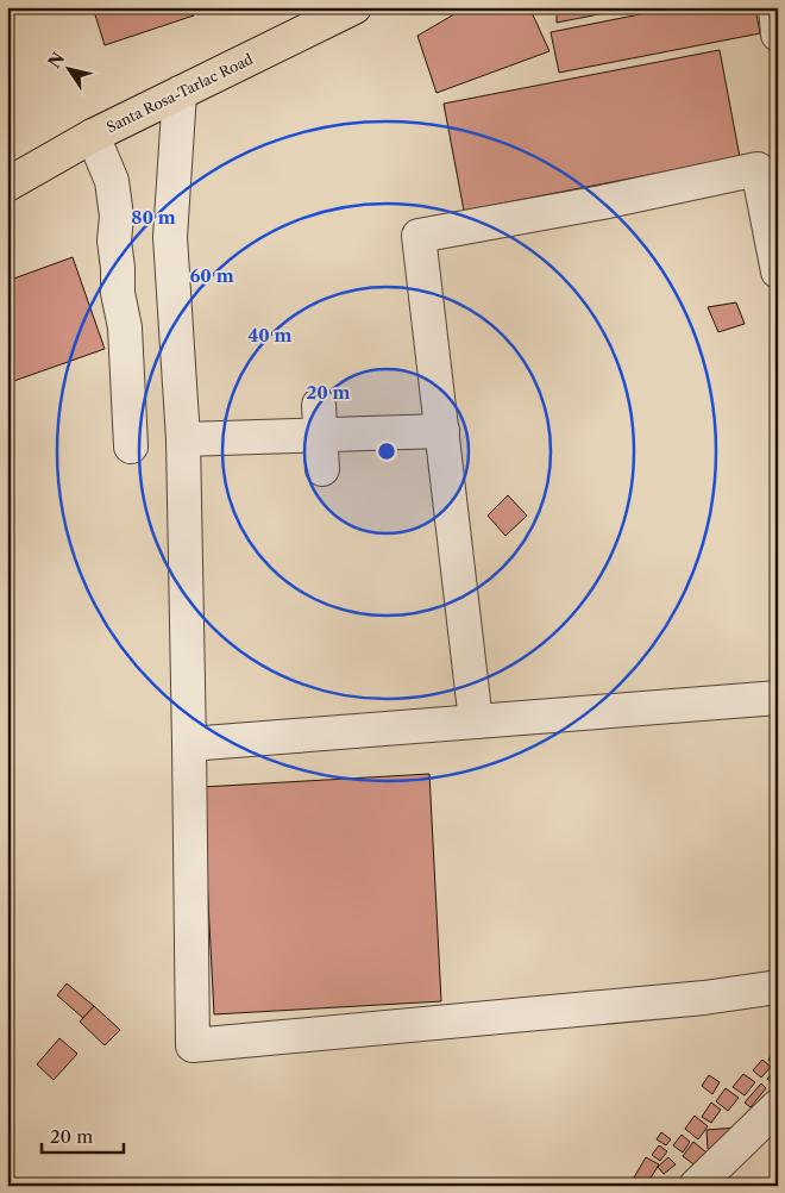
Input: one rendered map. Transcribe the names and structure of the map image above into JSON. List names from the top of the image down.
{
  "streets": {
    "highway": ["Santa Rosa-Tarlac Road"]
  },
  "scale_bar": "20 m",
  "north": "top left",
  "rings": [
    "80 m",
    "60 m",
    "40 m",
    "20 m"
  ]
}
